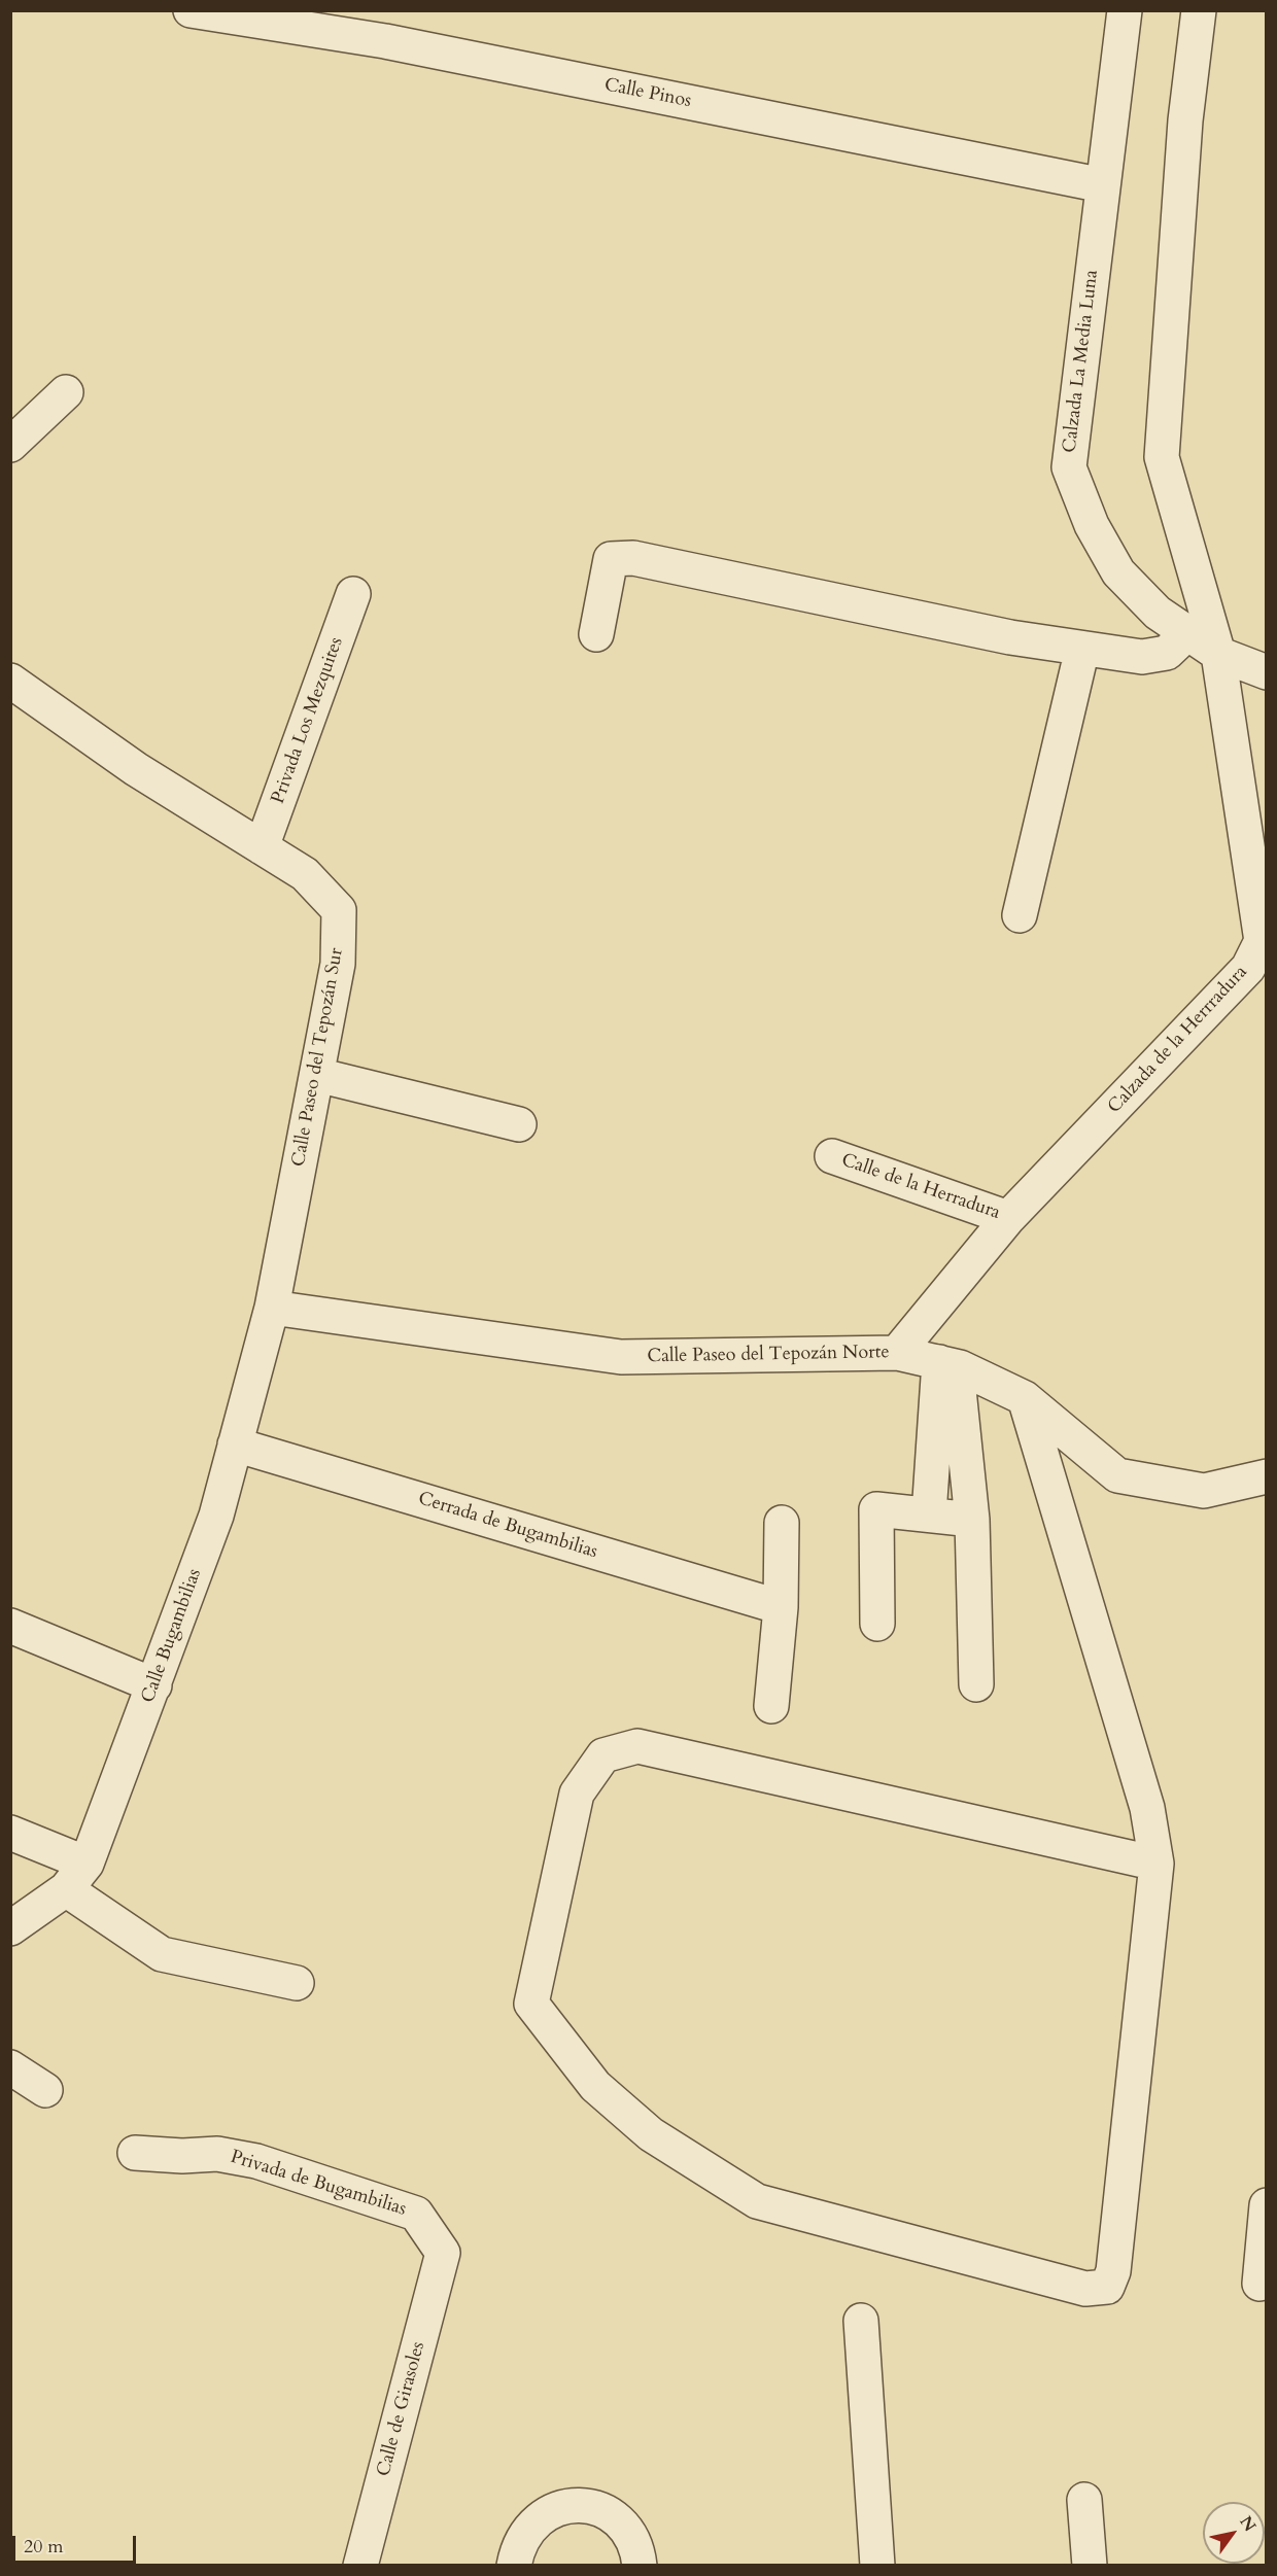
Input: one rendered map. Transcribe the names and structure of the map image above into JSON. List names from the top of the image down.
{
  "streets": {
    "street": [
      "Calle Pinos",
      "Calzada La Media Luna",
      "Privada Los Mezquites",
      "Calzada de la Herrradura",
      "Calle Paseo del Tepozán Sur",
      "Calle de la Herradura",
      "Calle Paseo del Tepozán Norte",
      "Cerrada de Bugambilias",
      "Calle Bugambilias",
      "Privada de Bugambilias",
      "Calle de Girasoles"
    ]
  },
  "crossings": [
    ["Calle Pinos", "Calzada La Media Luna"],
    ["Calzada La Media Luna", "Calzada de la Herrradura"],
    ["Privada Los Mezquites", "Calle Paseo del Tepozán Sur"],
    ["Calzada de la Herrradura", "Calle de la Herradura"],
    ["Calzada de la Herrradura", "Calle Paseo del Tepozán Norte"],
    ["Calle Paseo del Tepozán Sur", "Calle Paseo del Tepozán Norte"],
    ["Calle Paseo del Tepozán Sur", "Calle Bugambilias"],
    ["Calle Paseo del Tepozán Norte", "Calle Bugambilias"],
    ["Cerrada de Bugambilias", "Calle Bugambilias"],
    ["Privada de Bugambilias", "Calle de Girasoles"]
  ],
  "scale_bar": "20 m",
  "north": "top right"
}
